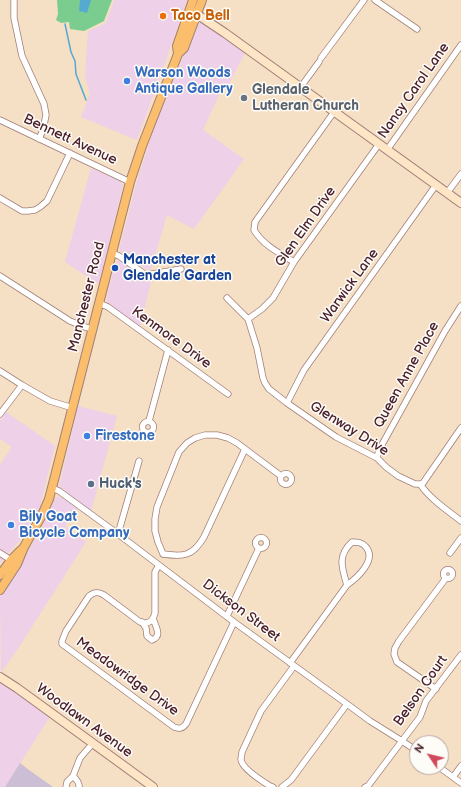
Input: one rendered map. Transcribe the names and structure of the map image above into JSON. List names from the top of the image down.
{
  "streets": {
    "main road": ["Manchester Road"],
    "street": [
      "Nancy Carol Lane",
      "Bennett Avenue",
      "Glen Elm Drive",
      "Warwick Lane",
      "Kenmore Drive",
      "Queen Anne Place",
      "Glenway Drive",
      "Dickson Street",
      "Meadowridge Drive",
      "Belson Court",
      "Woodlawn Avenue"
    ]
  },
  "crossings": [
    ["Bennett Avenue", "Manchester Road"],
    ["Glen Elm Drive", "Glenway Drive"],
    ["Warwick Lane", "Glenway Drive"],
    ["Manchester Road", "Kenmore Drive"],
    ["Manchester Road", "Dickson Street"],
    ["Queen Anne Place", "Glenway Drive"],
    ["Dickson Street", "Meadowridge Drive"],
    ["Dickson Street", "Belson Court"]
  ],
  "places": [
    "Taco Bell",
    "Warson Woods Antique Gallery",
    "Glendale Lutheran Church",
    "Manchester at Glendale Garden",
    "Firestone",
    "Huck's",
    "Bily Goat Bicycle Company"
  ],
  "north": "top left"
}
